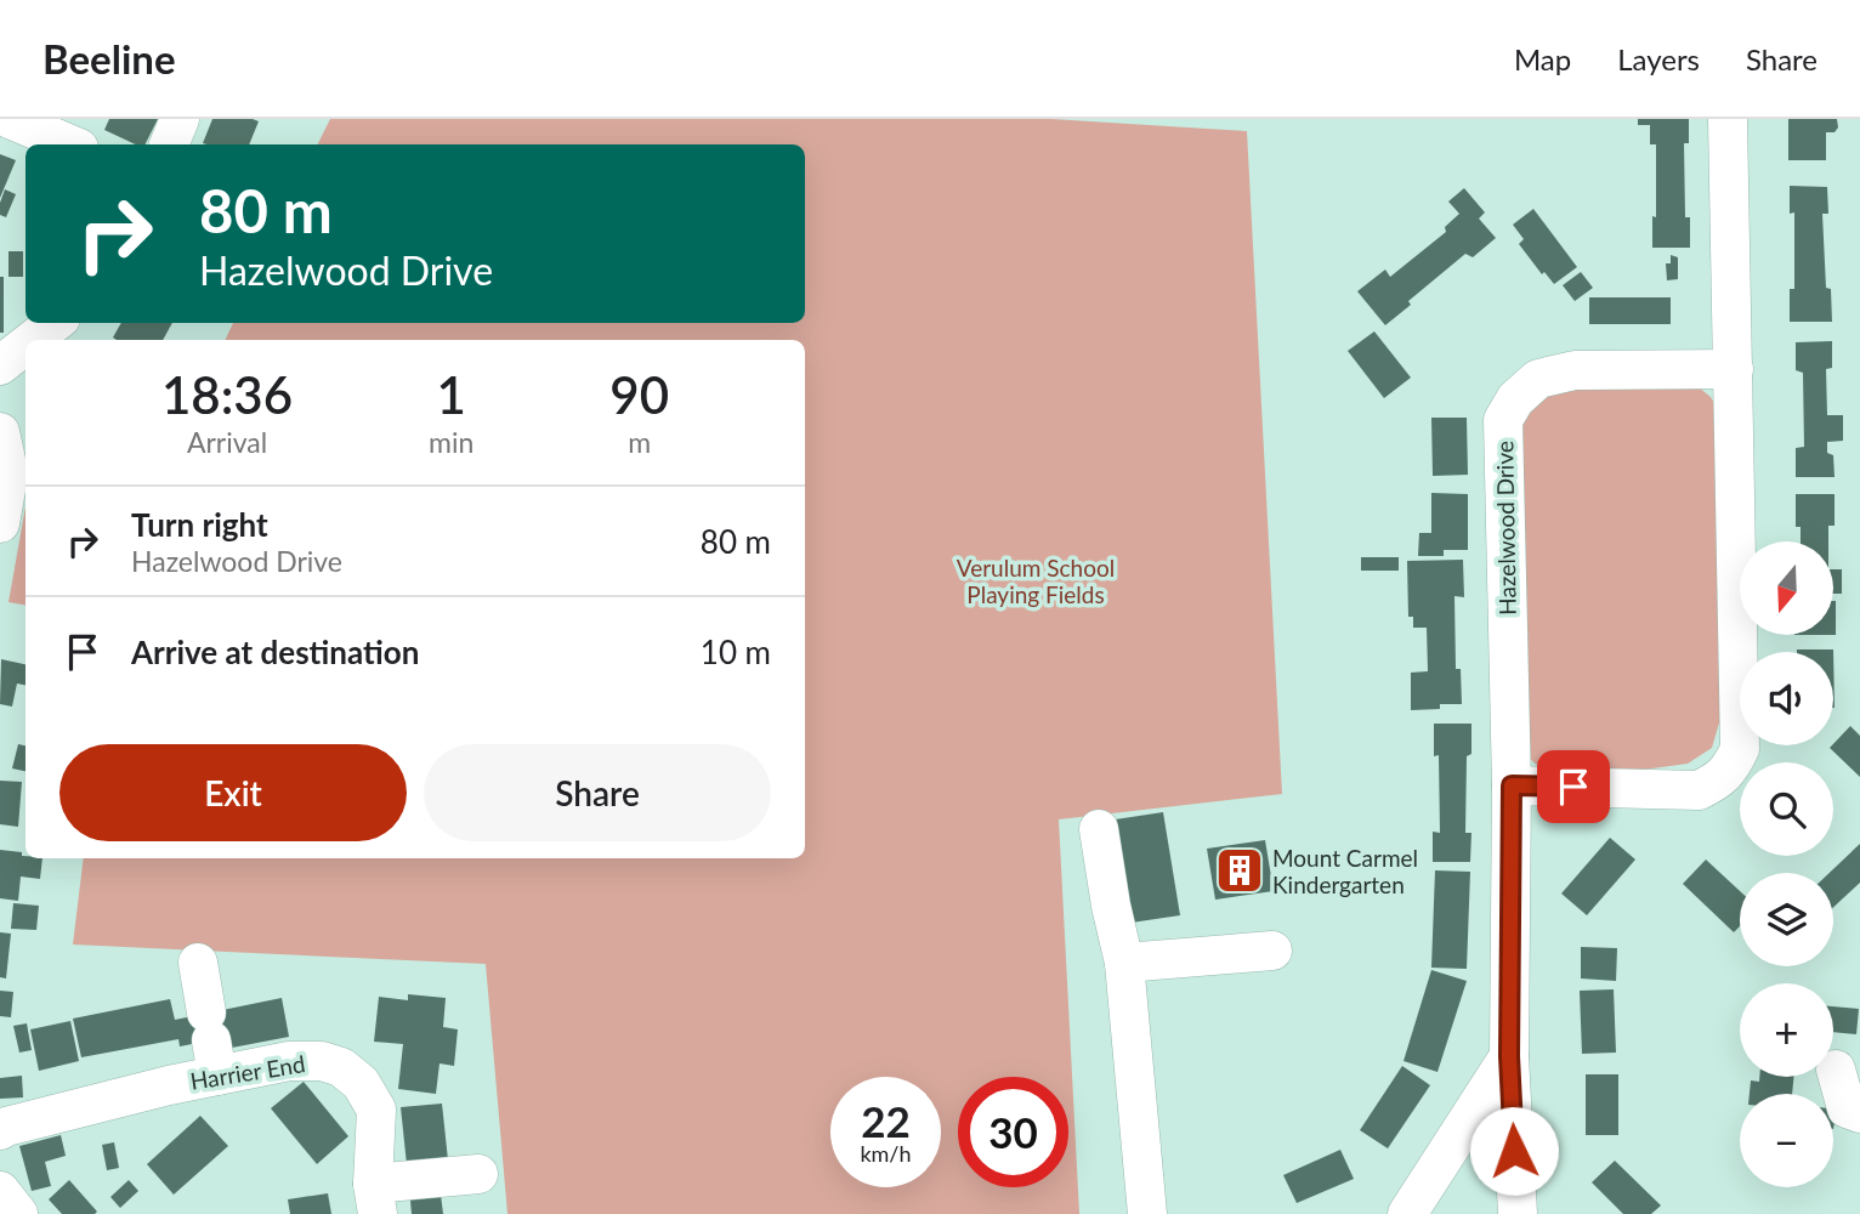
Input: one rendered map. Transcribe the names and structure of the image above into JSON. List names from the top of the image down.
{
  "streets": {
    "street": ["Hazelwood Drive", "Harrier End"]
  },
  "parks": ["Verulum School Playing Fields"],
  "places": {
    "building": ["Mount Carmel Kindergarten"]
  },
  "north": "bottom",
  "page": {
    "header": "Beeline",
    "nav": ["Map", "Layers", "Share"],
    "turn": ["80 m", "Hazelwood Drive"],
    "eta": [
      "18:36",
      "Arrival",
      "1",
      "min",
      "90",
      "m"
    ],
    "list": [
      {
        "name": "Turn right",
        "note": "Hazelwood Drive",
        "value": "80 m"
      },
      {
        "name": "Arrive at destination",
        "value": "10 m"
      }
    ],
    "map_buttons": ["+", "−"],
    "buttons": ["Exit", "Share"],
    "speed": "22 km/h",
    "limit": "30"
  }
}
